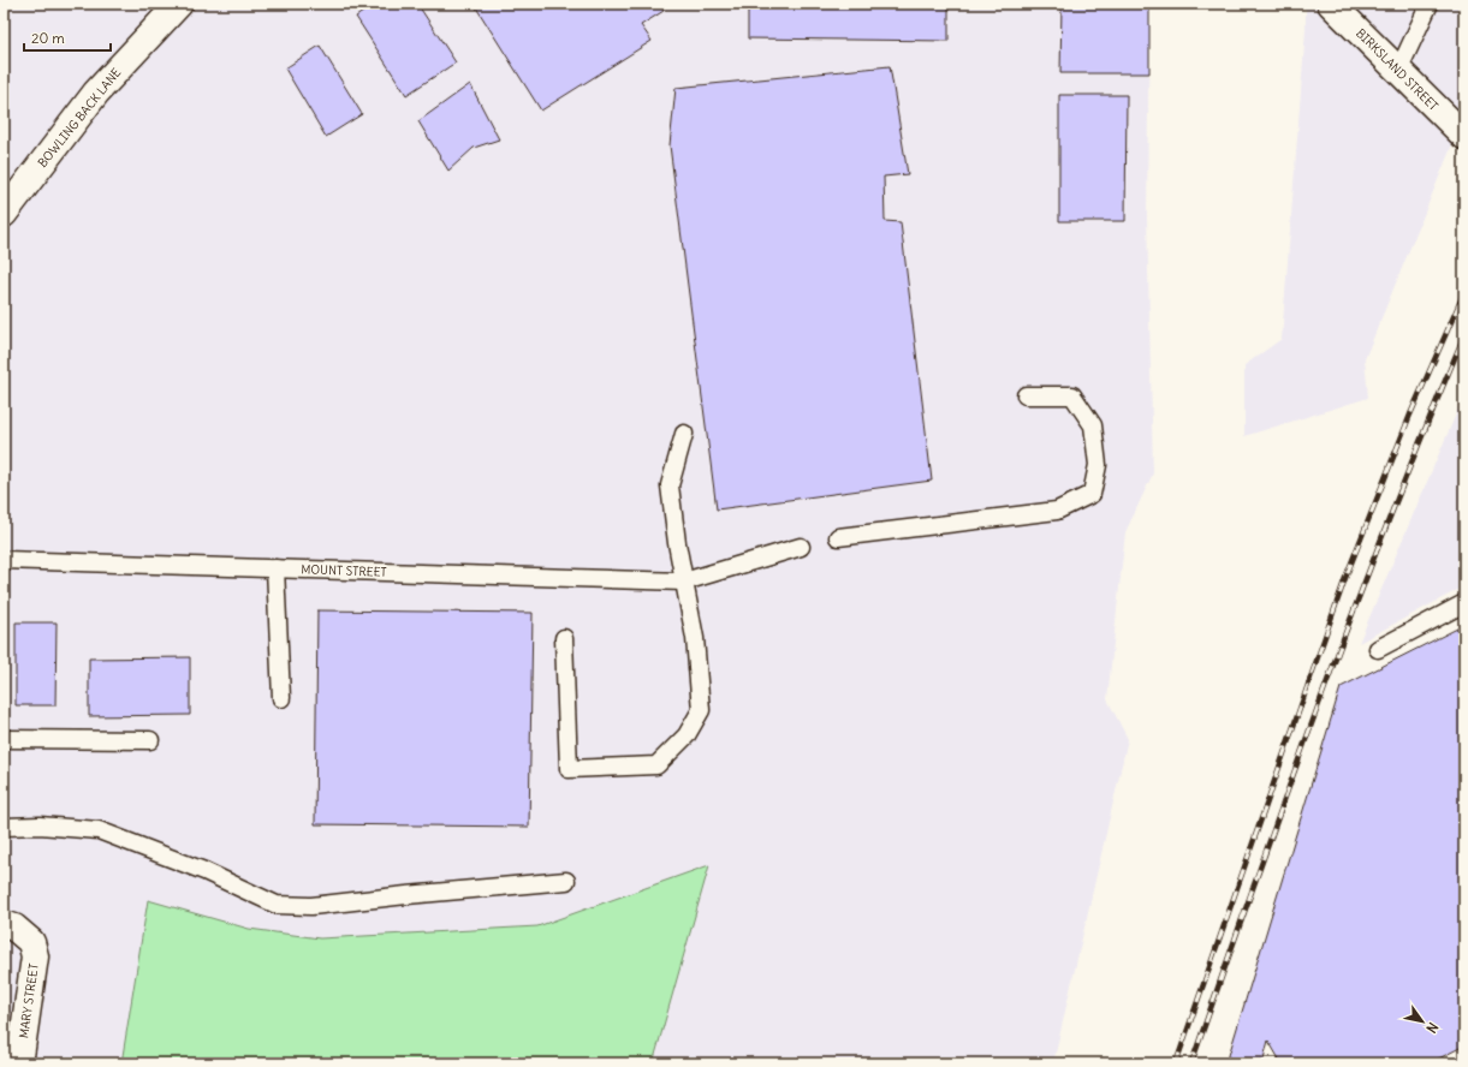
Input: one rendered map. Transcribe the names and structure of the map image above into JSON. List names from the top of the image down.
{
  "streets": {
    "street": ["BIRKSLAND STREET", "BOWLING BACK LANE", "MARY STREET"],
    "lane": ["MOUNT STREET"]
  },
  "scale_bar": "20 m",
  "north": "bottom right"
}
